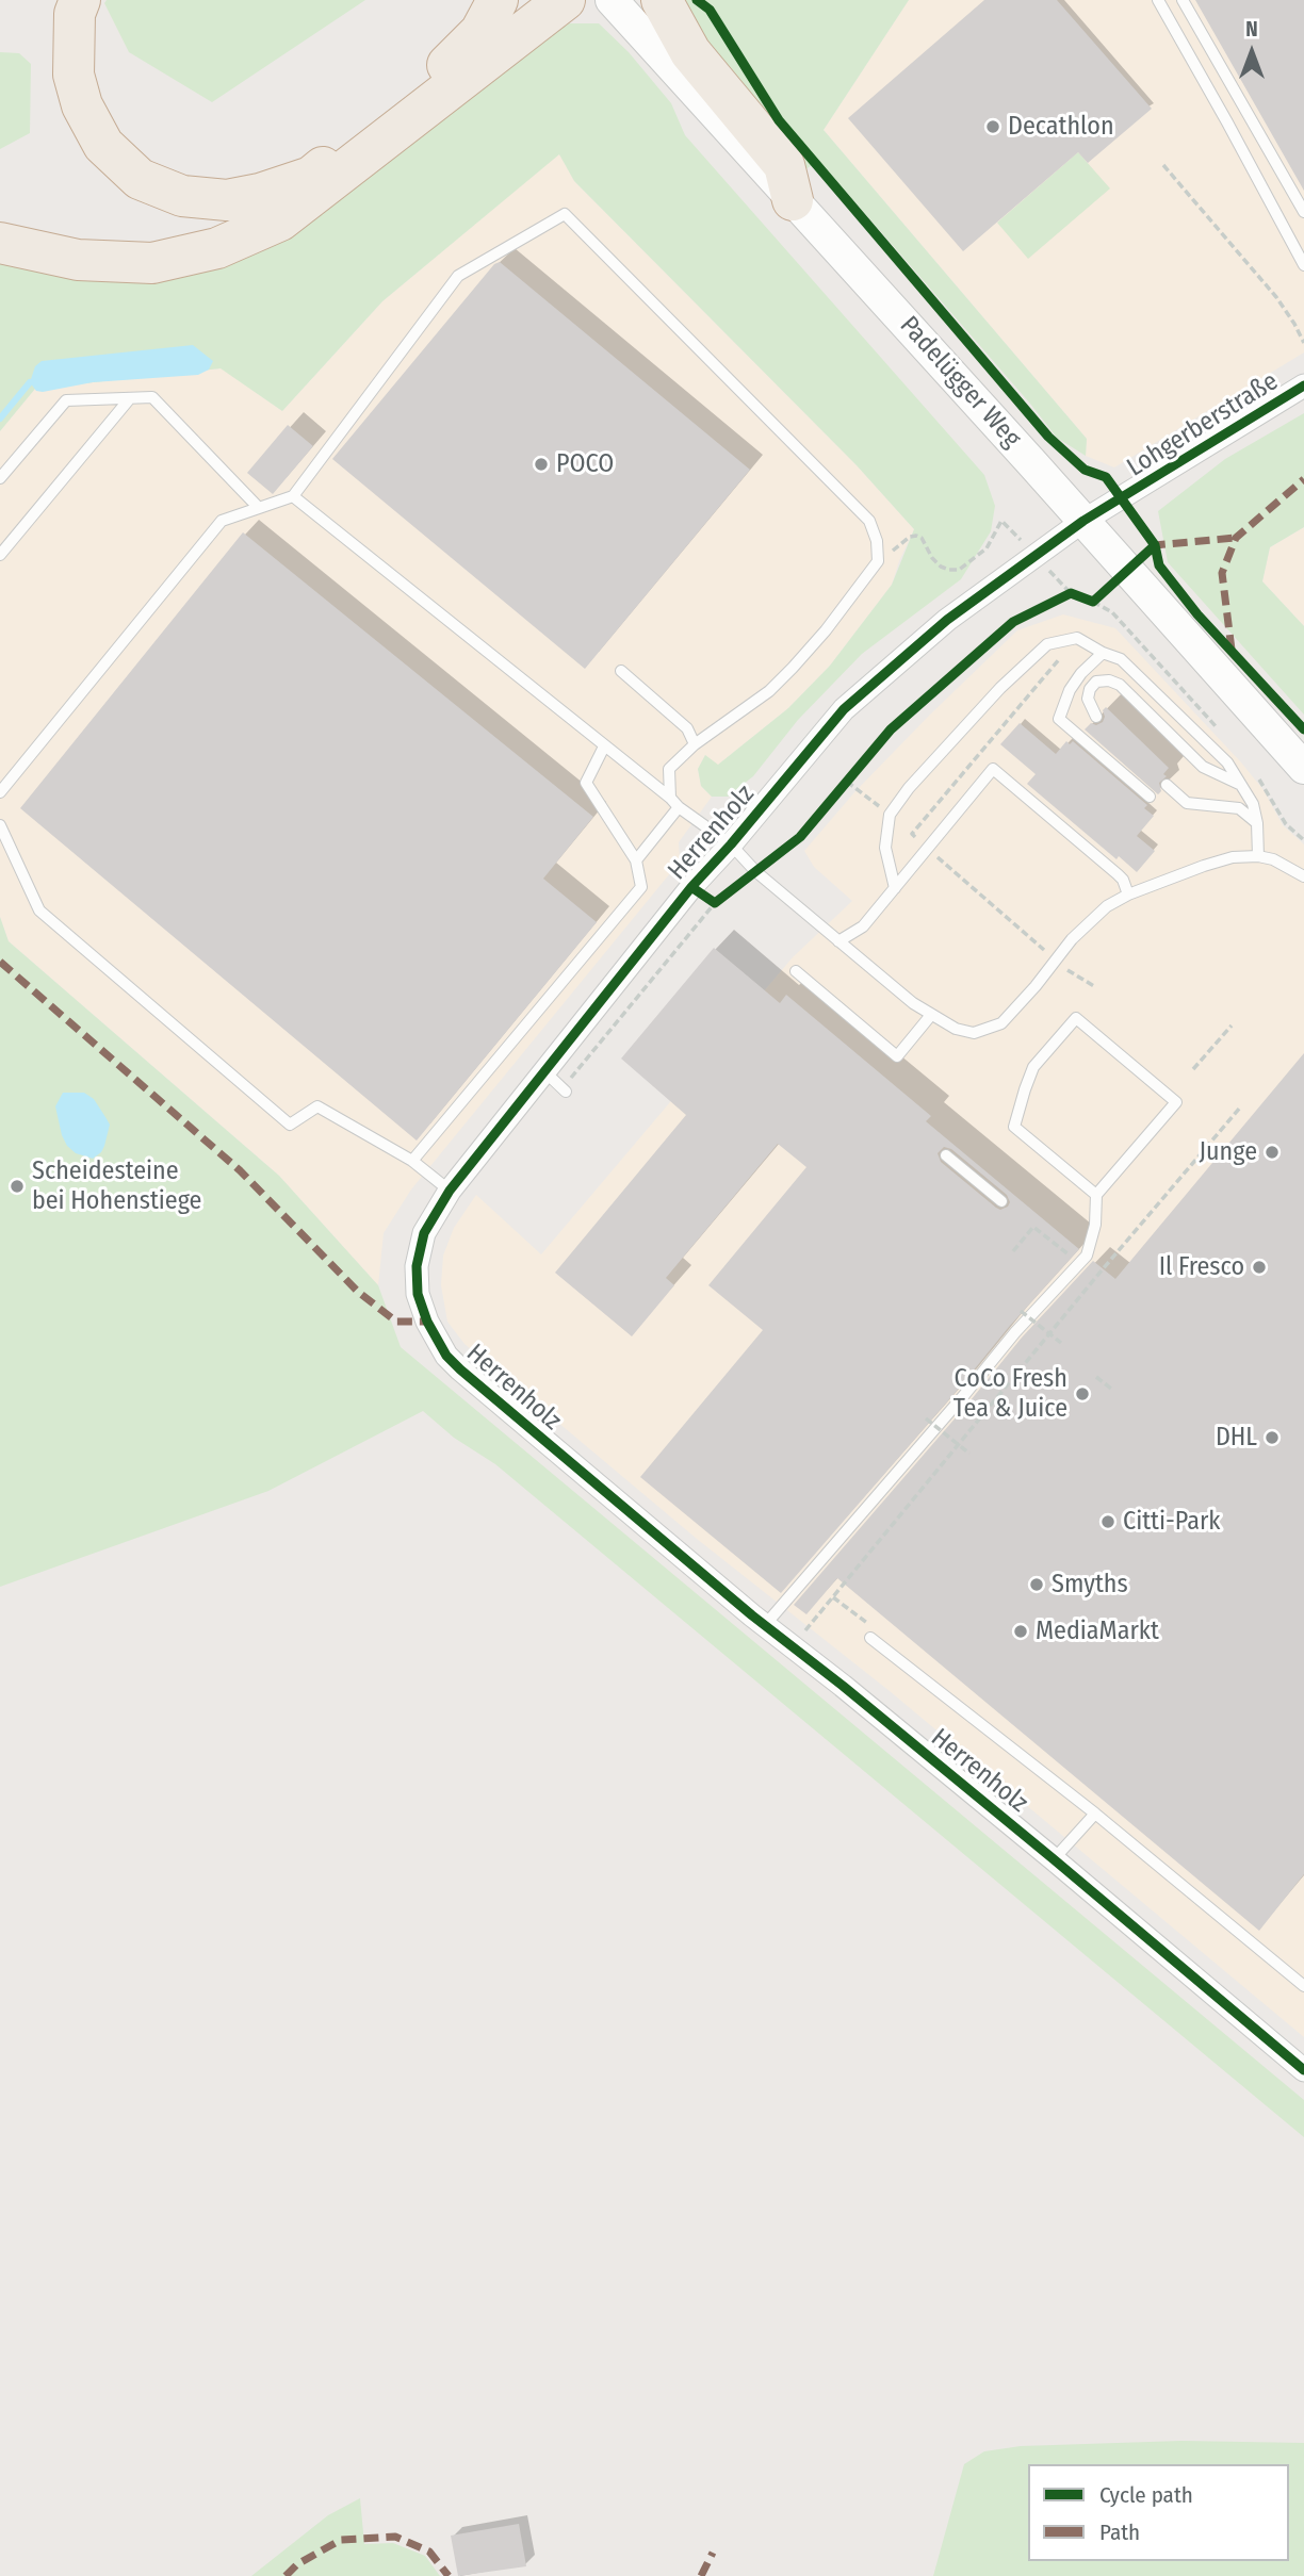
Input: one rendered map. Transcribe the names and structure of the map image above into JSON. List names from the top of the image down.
{
  "streets": {
    "main road": ["Padelügger Weg"],
    "street": ["Lohgerberstraße", "Herrenholz"]
  },
  "crossings": [
    ["Padelügger Weg", "Lohgerberstraße"],
    ["Padelügger Weg", "Herrenholz"],
    ["Lohgerberstraße", "Herrenholz"]
  ],
  "places": [
    "Decathlon",
    "POCO",
    "Junge",
    "Scheidesteine bei Hohenstiege",
    "Il Fresco",
    "CoCo Fresh Tea & Juice",
    "DHL",
    "Citti-Park",
    "Smyths",
    "MediaMarkt"
  ],
  "legend": ["Cycle path", "Path"],
  "north": "top"
}
